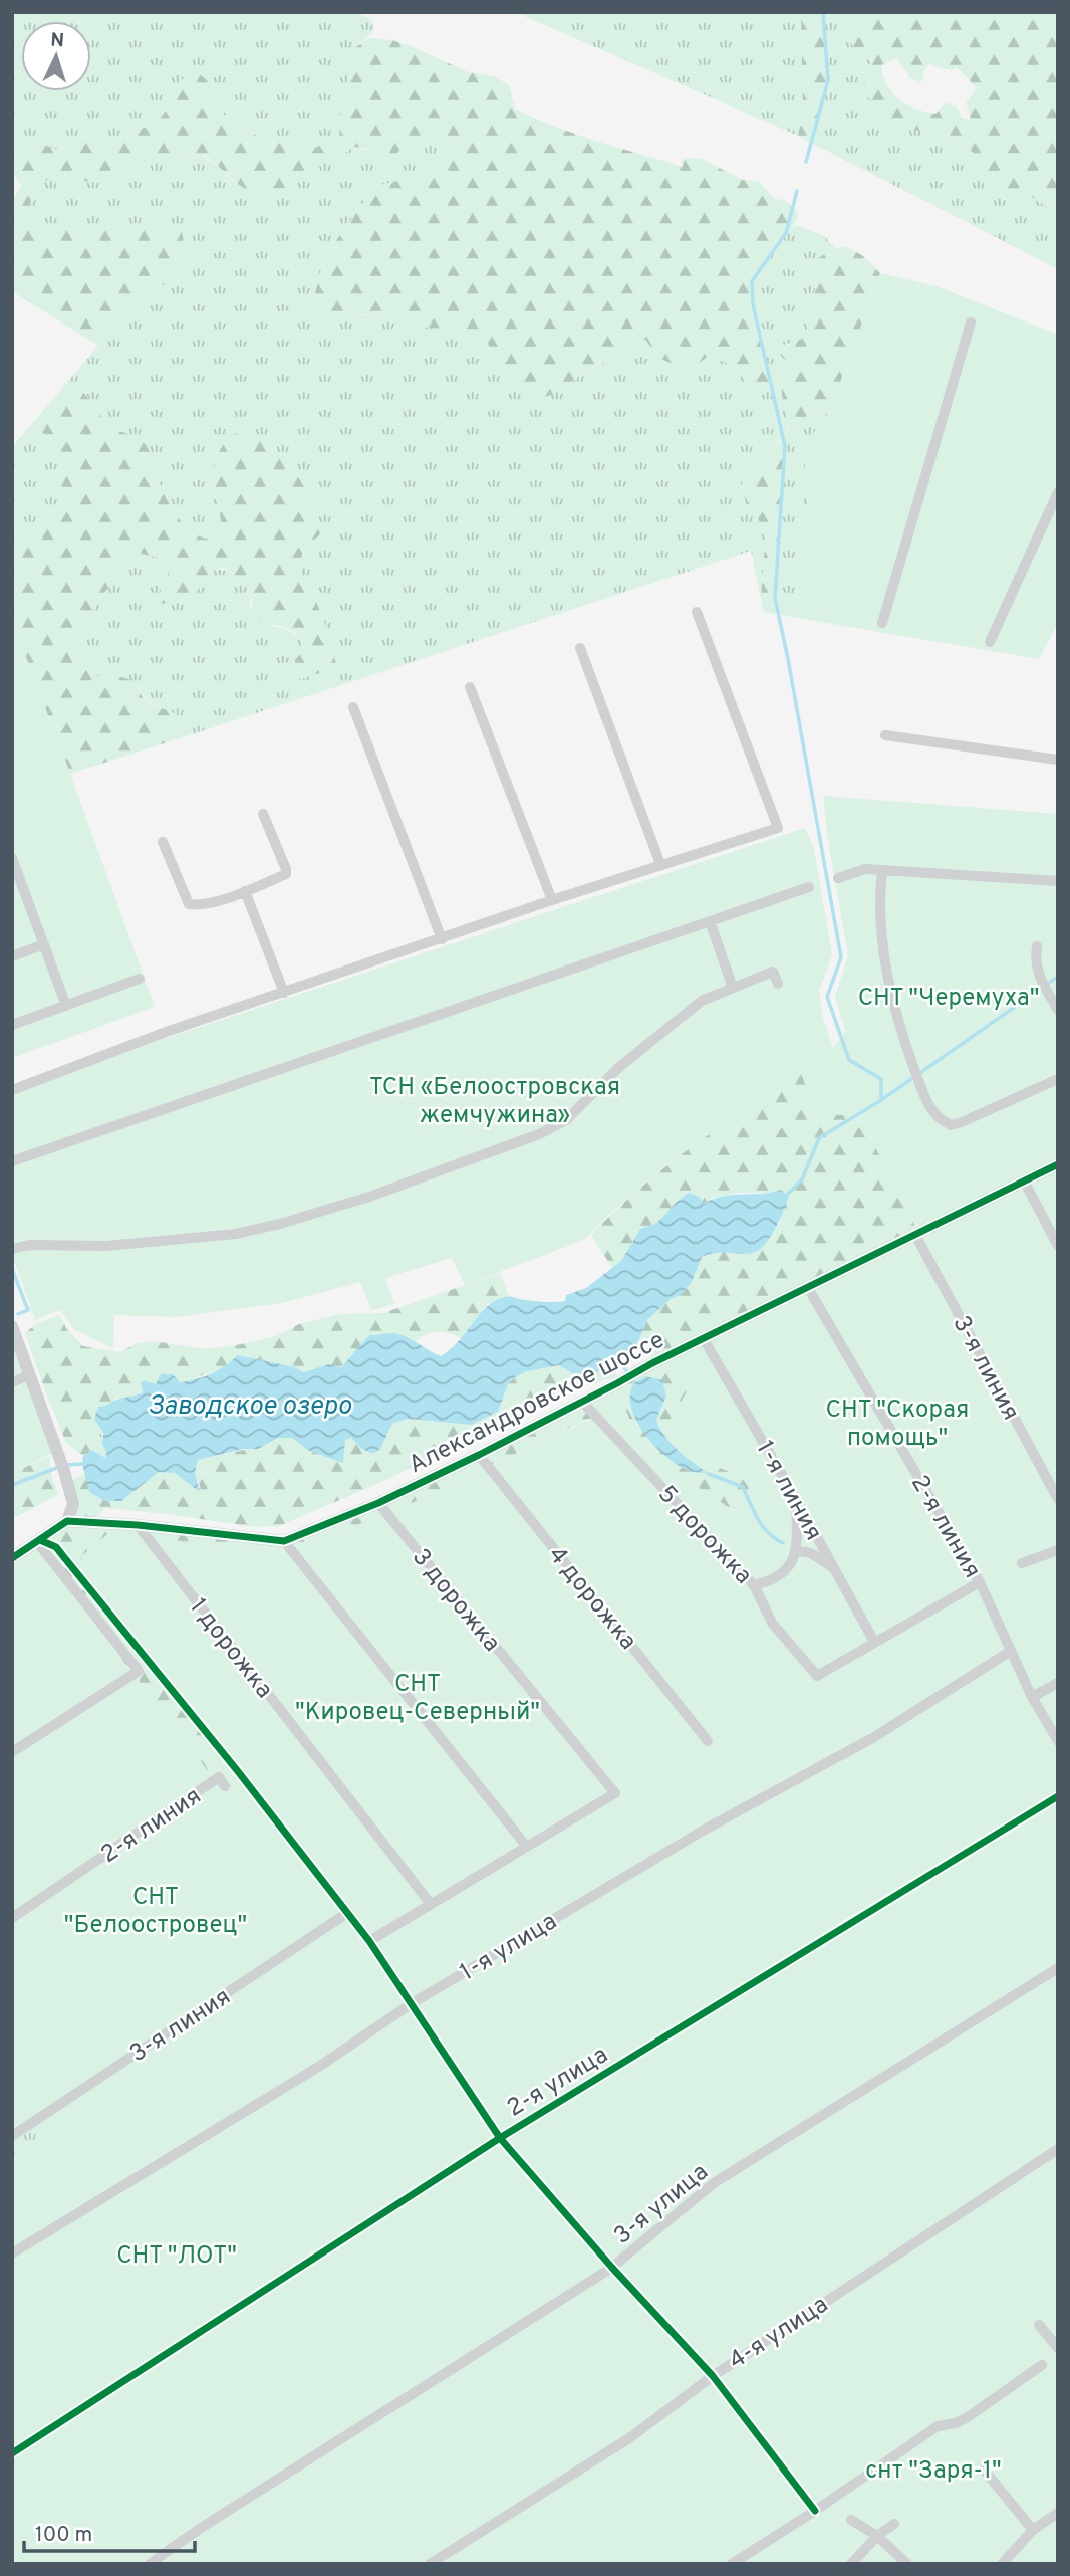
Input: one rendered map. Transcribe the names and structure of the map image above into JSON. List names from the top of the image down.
{
  "streets": {
    "street": [
      "3-я линия",
      "Александровское шоссе",
      "1-я линия",
      "2-я линия",
      "5 дорожка",
      "4 дорожка",
      "3 дорожка",
      "1 дорожка",
      "1-я улица",
      "2-я улица",
      "3-я улица",
      "4-я улица"
    ]
  },
  "crossings": [
    ["3-я линия", "Александровское шоссе"],
    ["Александровское шоссе", "1-я линия"],
    ["Александровское шоссе", "2-я линия"],
    ["Александровское шоссе", "5 дорожка"],
    ["Александровское шоссе", "4 дорожка"],
    ["Александровское шоссе", "3 дорожка"],
    ["Александровское шоссе", "1 дорожка"],
    ["1-я линия", "5 дорожка"],
    ["2-я линия", "1-я улица"]
  ],
  "water": ["Заводское озеро"],
  "parks": [
    "СНТ \"Черемуха\"",
    "ТСН «Белоостровская жемчужина»",
    "СНТ \"Скорая помощь\"",
    "СНТ \"Кировец-Северный\"",
    "СНТ \"Белоостровец\"",
    "СНТ \"ЛОТ\"",
    "снт \"Заря-1\""
  ],
  "scale_bar": "100 m",
  "north": "top"
}
